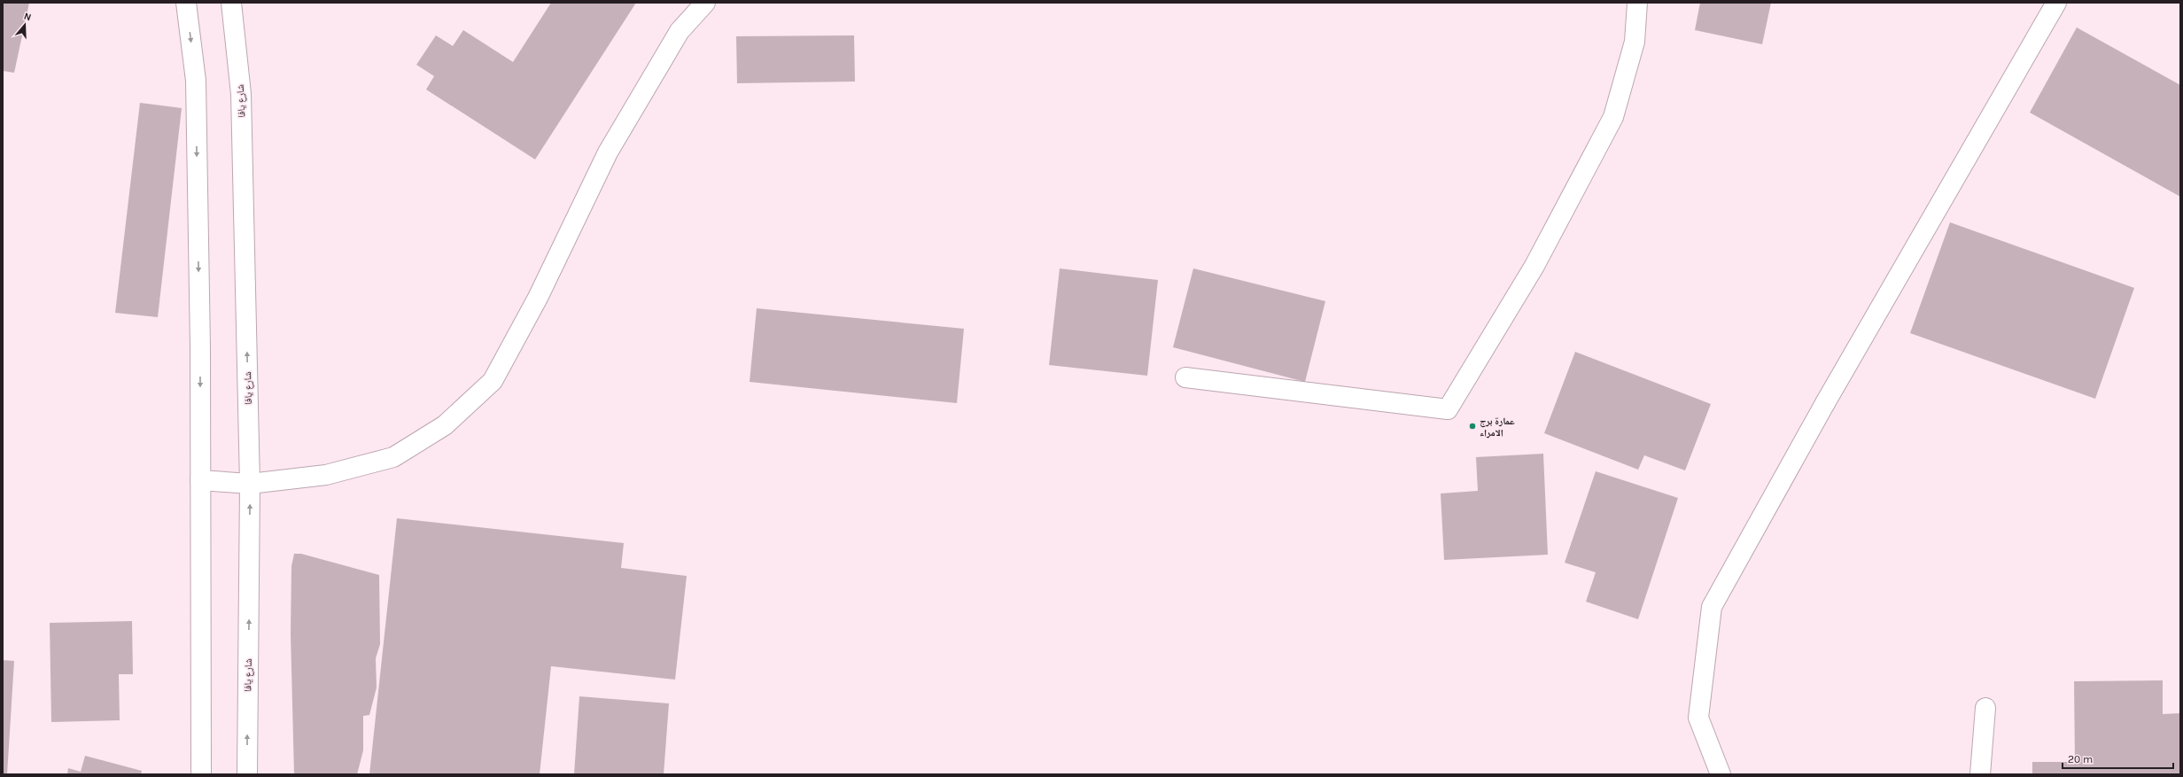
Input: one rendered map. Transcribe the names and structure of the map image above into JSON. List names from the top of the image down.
{
  "streets": {
    "street": ["شارع يافا"]
  },
  "places": ["عمارة برج الامراء"],
  "scale_bar": "20 m",
  "north": "top"
}
